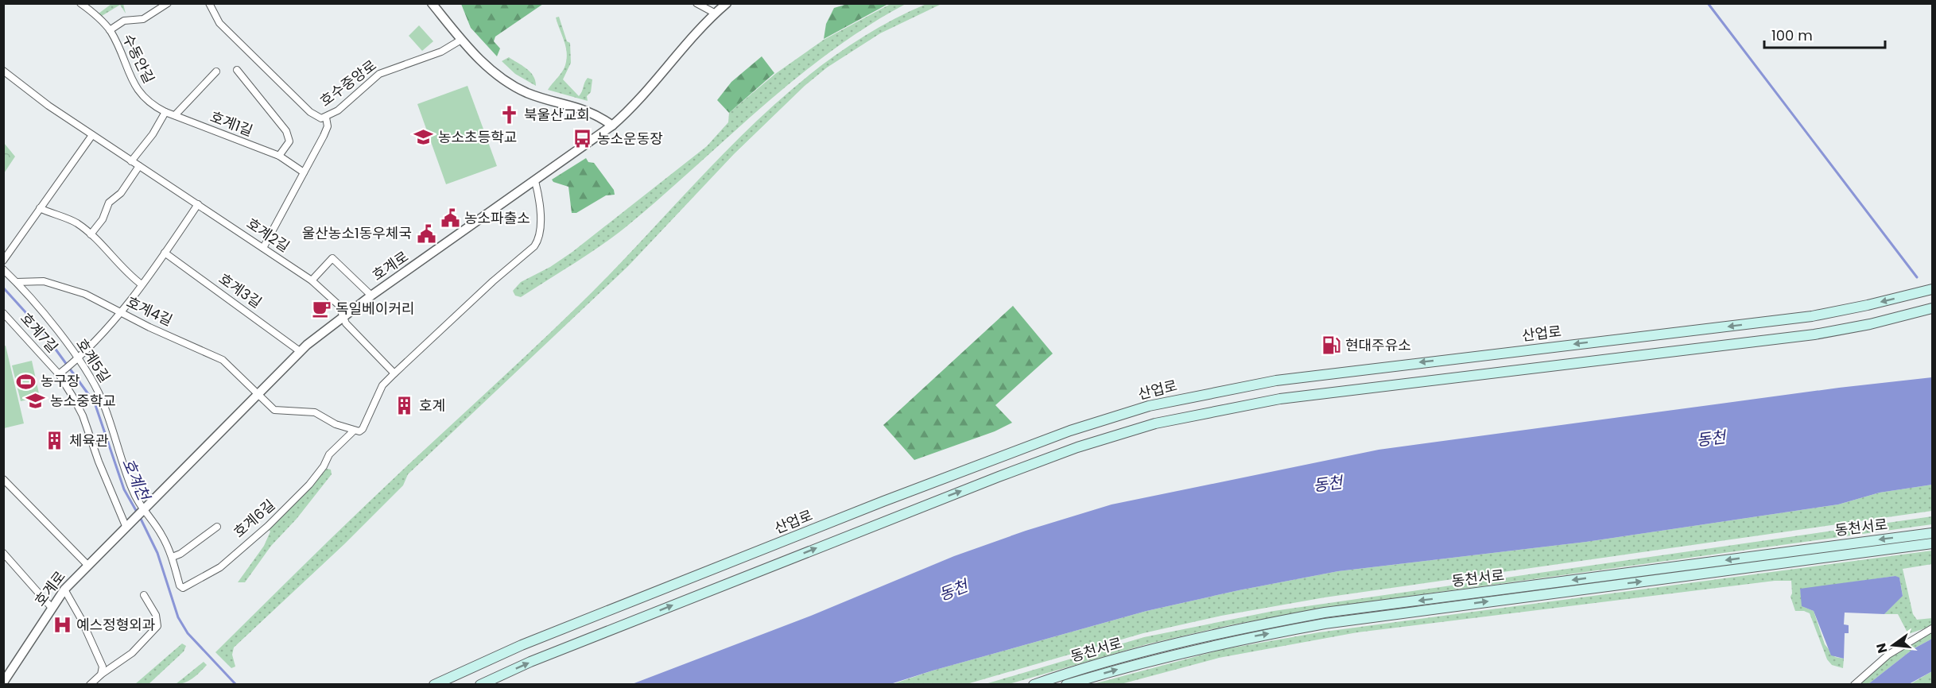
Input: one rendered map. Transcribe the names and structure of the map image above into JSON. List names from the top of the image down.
{
  "streets": {
    "main road": ["산업로", "동천서로"],
    "street": [
      "수동안길",
      "호수중앙로",
      "호계1길",
      "호계2길",
      "호계로",
      "호계3길",
      "호계4길",
      "호계7길",
      "호계5길",
      "호계6길"
    ]
  },
  "crossings": [
    ["수동안길", "호계1길"],
    ["호계2길", "호계로"],
    ["호계로", "호계3길"],
    ["호계로", "호계4길"],
    ["호계로", "호계7길"],
    ["호계로", "호계5길"],
    ["호계로", "호계6길"],
    ["호계4길", "호계5길"],
    ["호계5길", "호계6길"]
  ],
  "water": ["동천", "호계천"],
  "places": {
    "church": ["북울산교회"],
    "school or university": ["농소초등학교", "농소중학교"],
    "bus stop": ["농소운동장"],
    "public building": ["농소파출소", "울산농소1동우체국"],
    "cafe": ["독일베이커리"],
    "fuel station": ["현대주유소"],
    "sports": ["농구장"],
    "building": ["호계", "체육관"],
    "hospital": ["예스정형외과"]
  },
  "scale_bar": "100 m",
  "north": "left"
}
